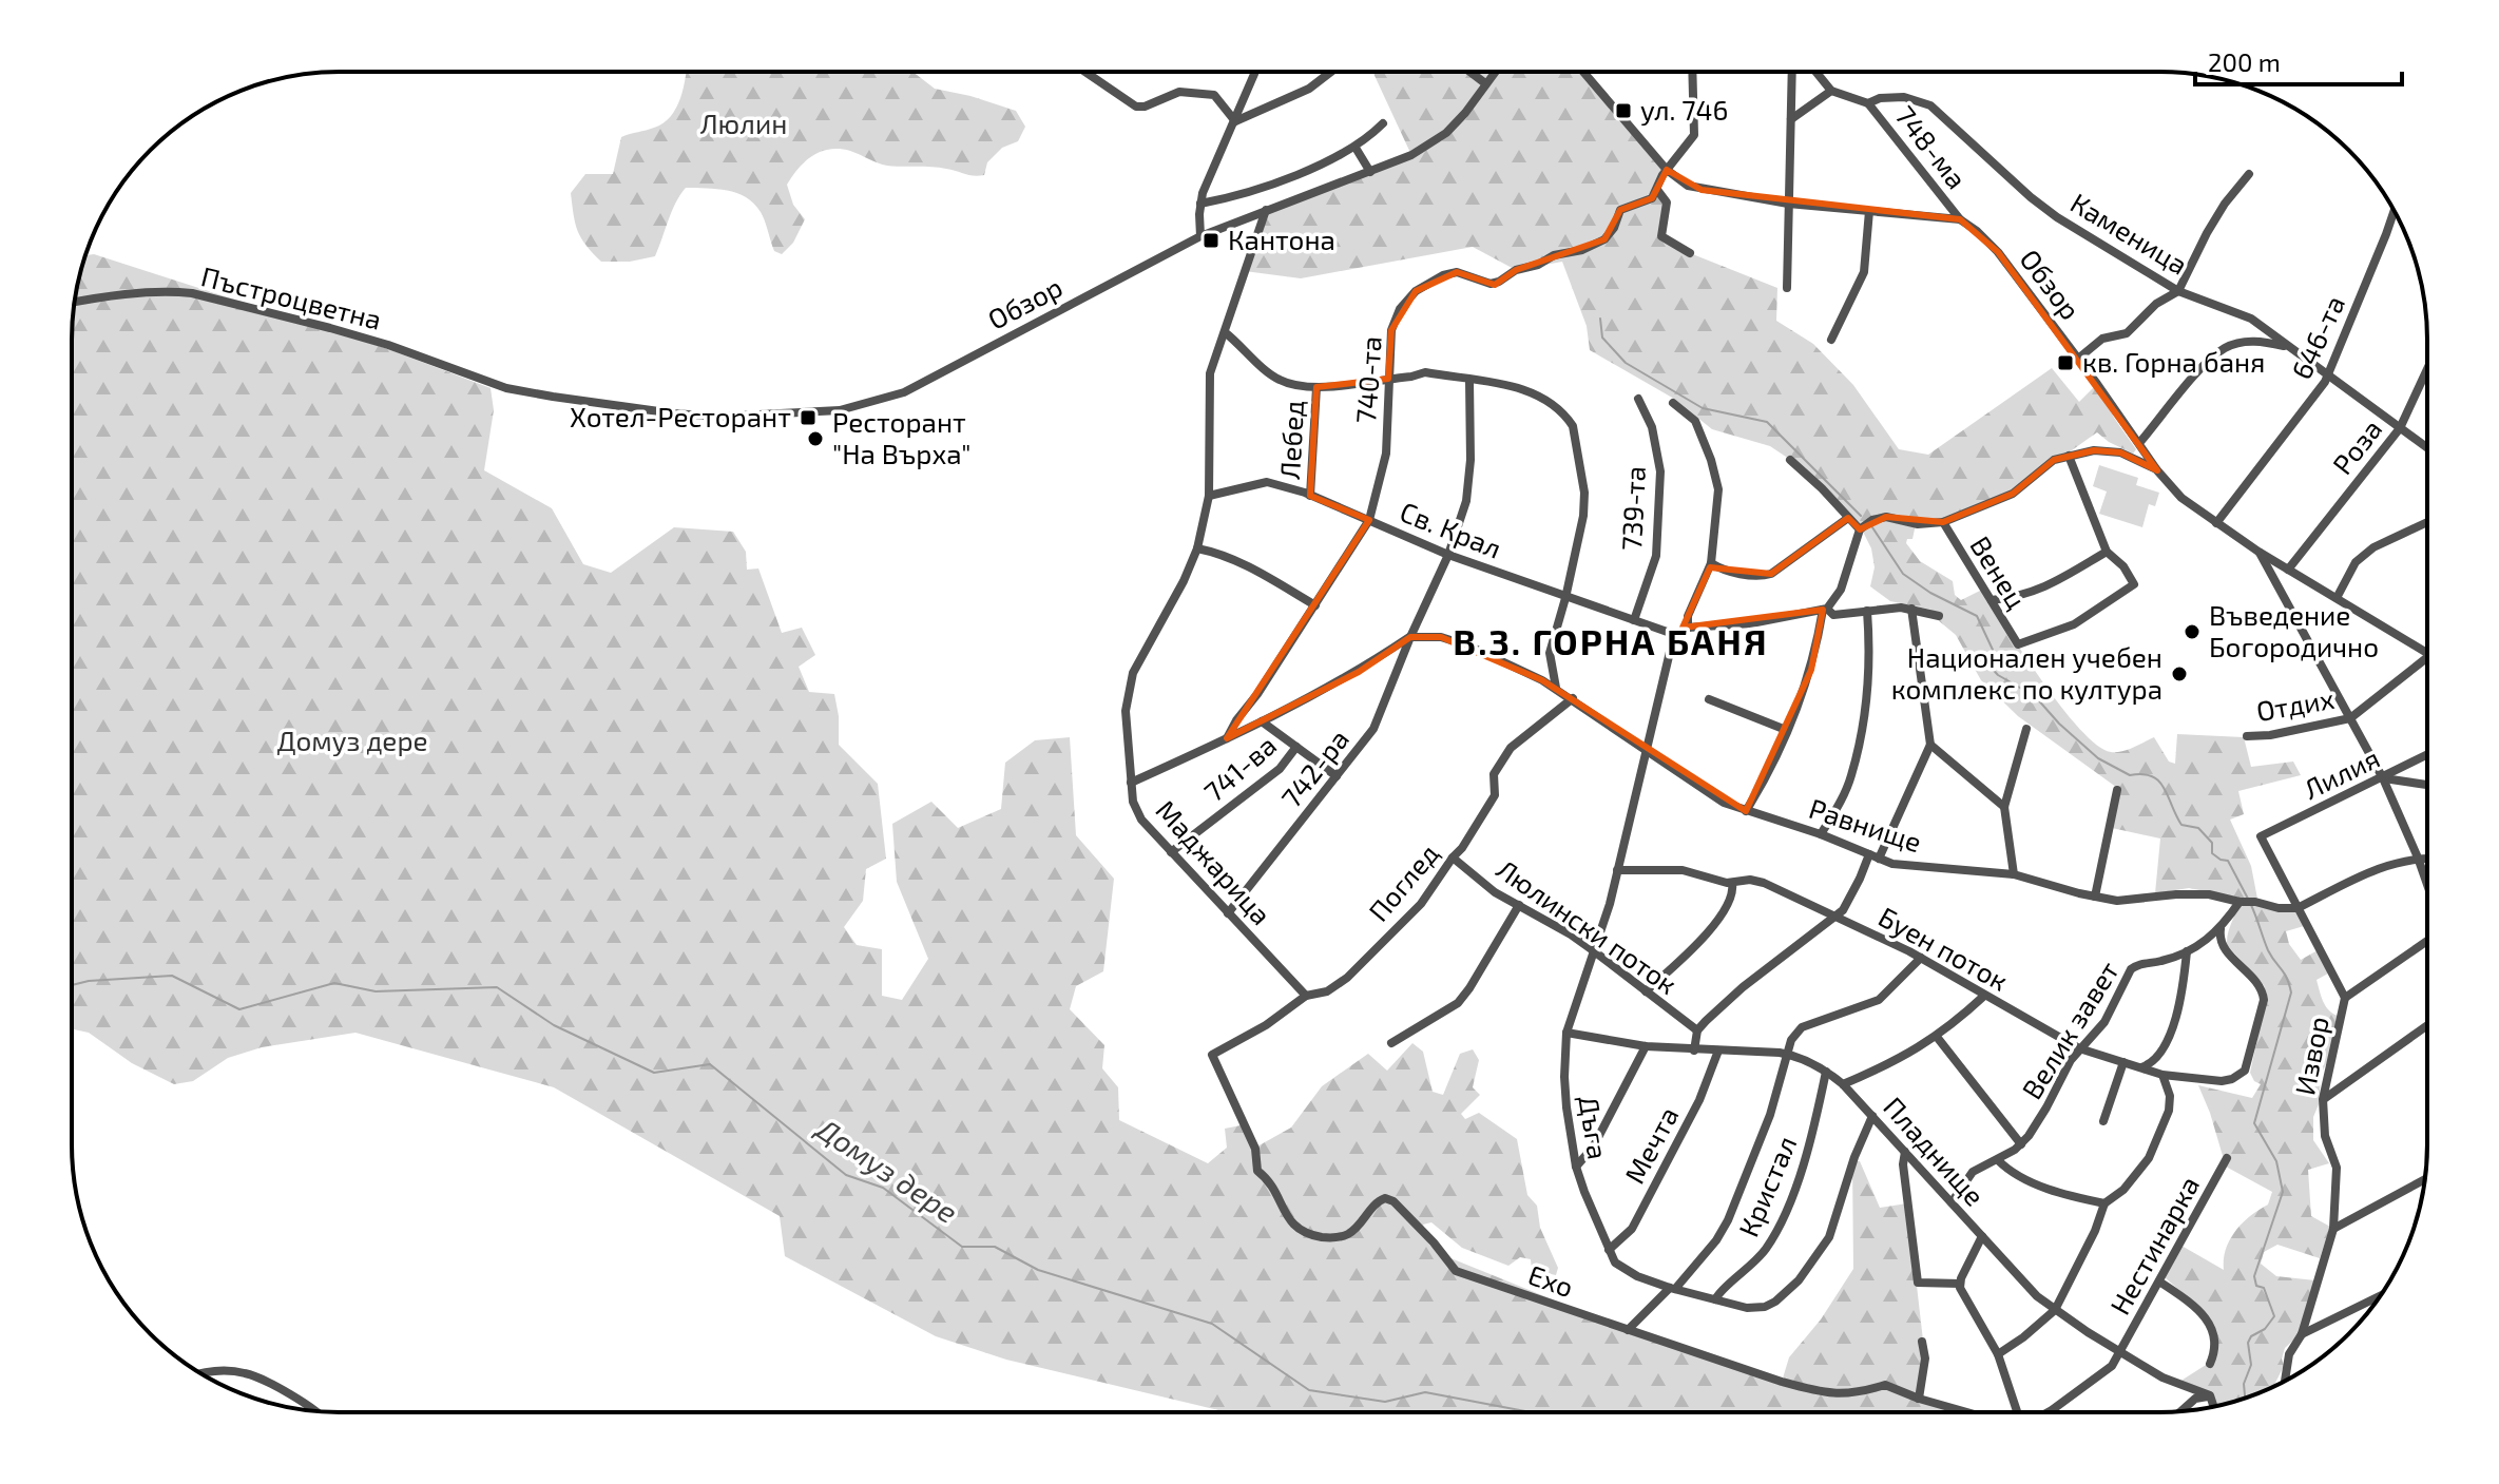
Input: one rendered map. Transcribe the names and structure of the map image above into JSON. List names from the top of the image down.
{
  "streets": {
    "street": [
      "748-ма",
      "Каменица",
      "Обзор",
      "Пъстроцветна",
      "646-та",
      "740-та",
      "Лебед",
      "Роза",
      "739-та",
      "Св. Крал",
      "Венец",
      "Отдих",
      "741-ва",
      "742-ра",
      "Лилия",
      "Равнище",
      "Маджарица",
      "Поглед",
      "Люлински поток",
      "Буен поток",
      "Велик завет",
      "Извор",
      "Дъга",
      "Мечта",
      "Пладнище",
      "Кристал",
      "Нестинарка",
      "Ехо"
    ]
  },
  "crossings": [
    ["748-ма", "Каменица"],
    ["748-ма", "Обзор"],
    ["Каменица", "646-та"],
    ["Каменица", "Роза"],
    ["Обзор", "Пъстроцветна"],
    ["Обзор", "646-та"],
    ["Обзор", "Роза"],
    ["Обзор", "Маджарица"],
    ["740-та", "Св. Крал"],
    ["Лебед", "Св. Крал"],
    ["739-та", "Св. Крал"],
    ["Св. Крал", "742-ра"],
    ["Св. Крал", "Маджарица"],
    ["Св. Крал", "Дъга"],
    ["741-ва", "Маджарица"],
    ["742-ра", "Равнище"],
    ["742-ра", "Маджарица"],
    ["Лилия", "Извор"],
    ["Равнище", "Поглед"],
    ["Равнище", "Велик завет"],
    ["Равнище", "Извор"],
    ["Равнище", "Дъга"],
    ["Маджарица", "Поглед"],
    ["Поглед", "Люлински поток"],
    ["Поглед", "Ехо"],
    ["Люлински поток", "Дъга"],
    ["Буен поток", "Велик завет"],
    ["Буен поток", "Дъга"],
    ["Велик завет", "Пладнище"],
    ["Дъга", "Мечта"],
    ["Дъга", "Пладнище"],
    ["Дъга", "Кристал"],
    ["Мечта", "Пладнище"],
    ["Пладнище", "Кристал"],
    ["Пладнище", "Нестинарка"]
  ],
  "districts": ["В.З. ГОРНА БАНЯ"],
  "water": ["Домуз дере"],
  "parks": ["Люлин", "Домуз дере"],
  "places": {
    "transit": [
      "ул. 746",
      "Кантона",
      "кв. Горна баня",
      "Хотел-Ресторант"
    ],
    "other": ["Ресторант \"На Върха\"", "Въведение Богородично", "Национален учебен комплекс по култура"]
  },
  "scale_bar": "200 m"
}
